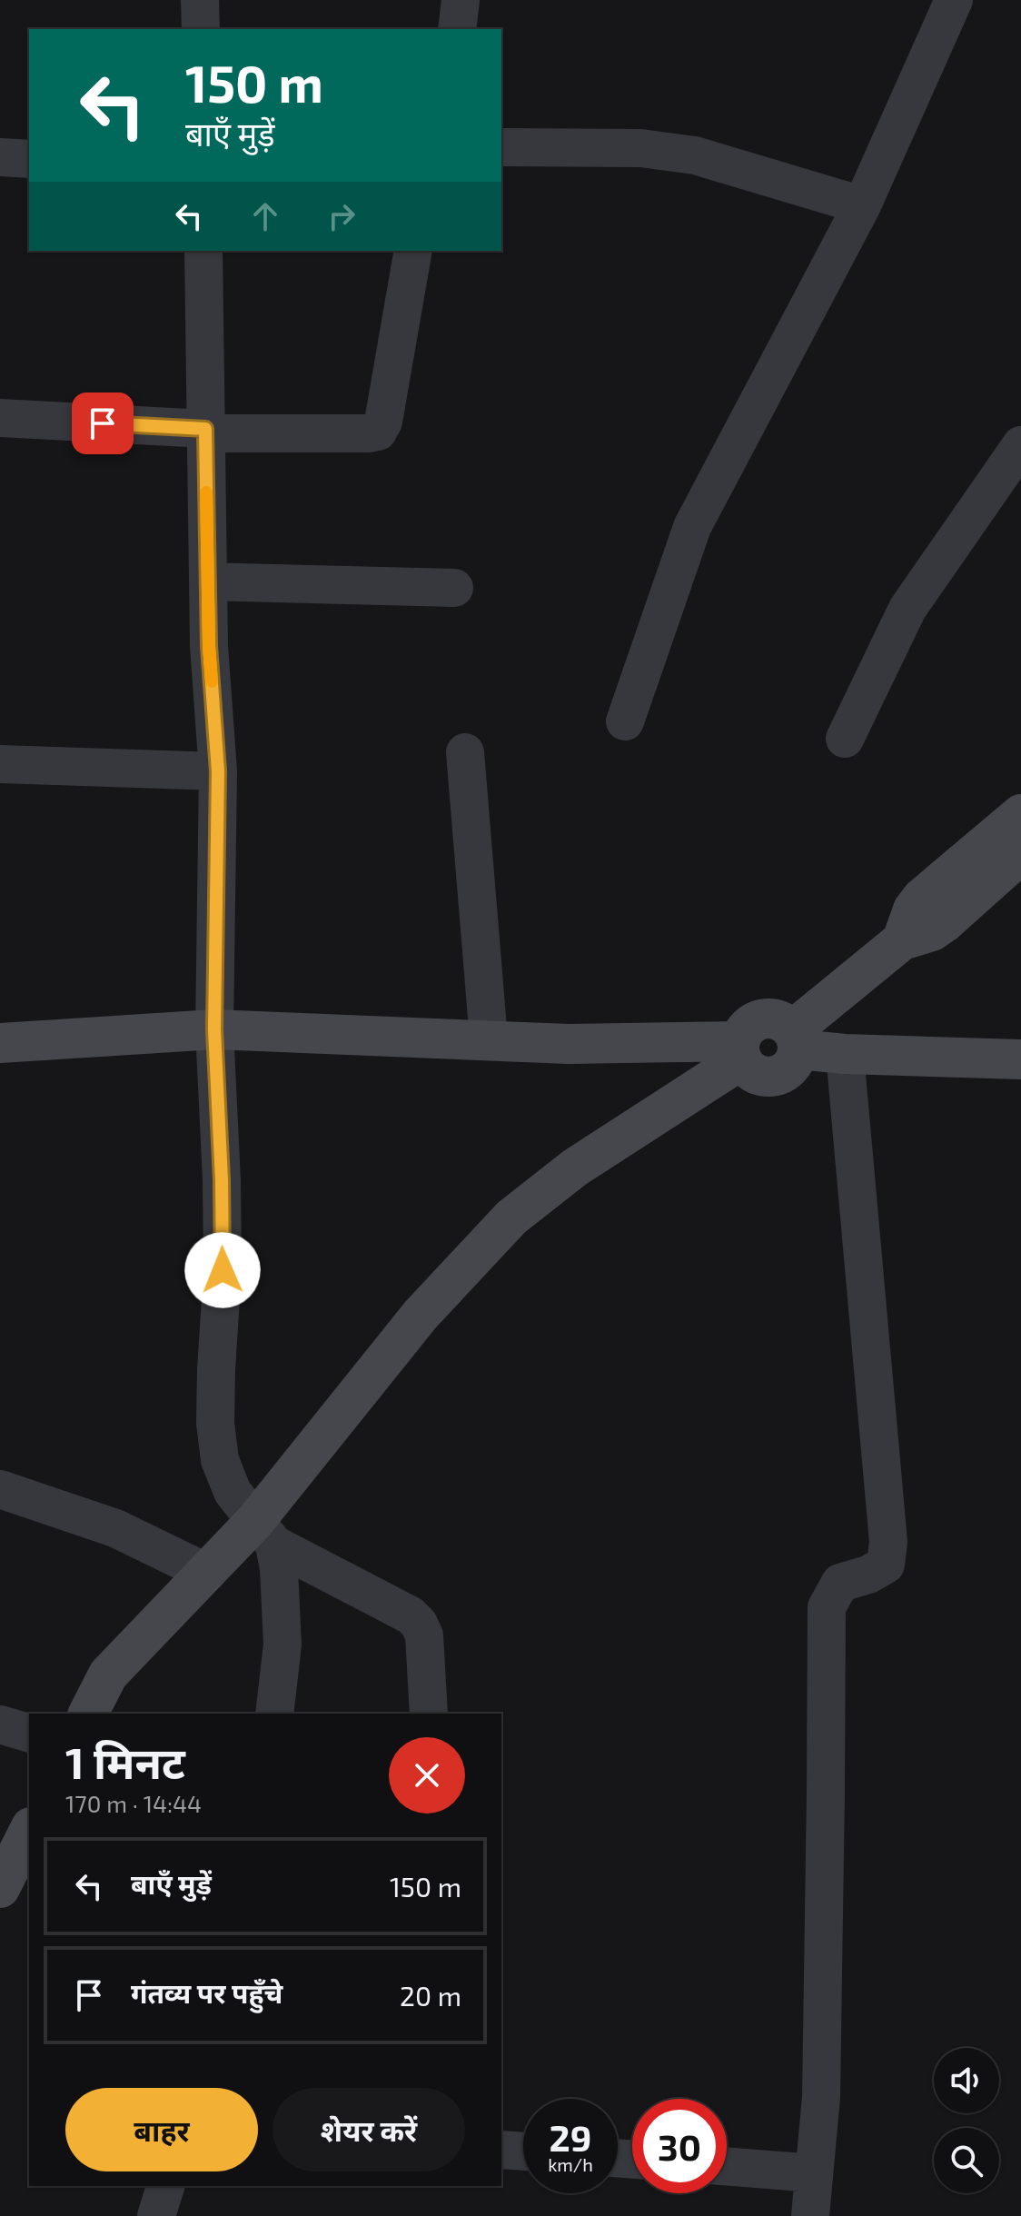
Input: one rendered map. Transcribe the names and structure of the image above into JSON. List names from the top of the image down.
{
  "page": {
    "turn": ["150 m", "बाएँ मुड़ें"],
    "heading": ["1 मिनट", "170 m · 14:44"],
    "list": [
      {
        "name": "बाएँ मुड़ें",
        "value": "150 m"
      },
      {
        "name": "गंतव्य पर पहुँचे",
        "value": "20 m"
      }
    ],
    "buttons": ["बाहर", "शेयर करें"],
    "speed": "29 km/h",
    "limit": "30"
  }
}
